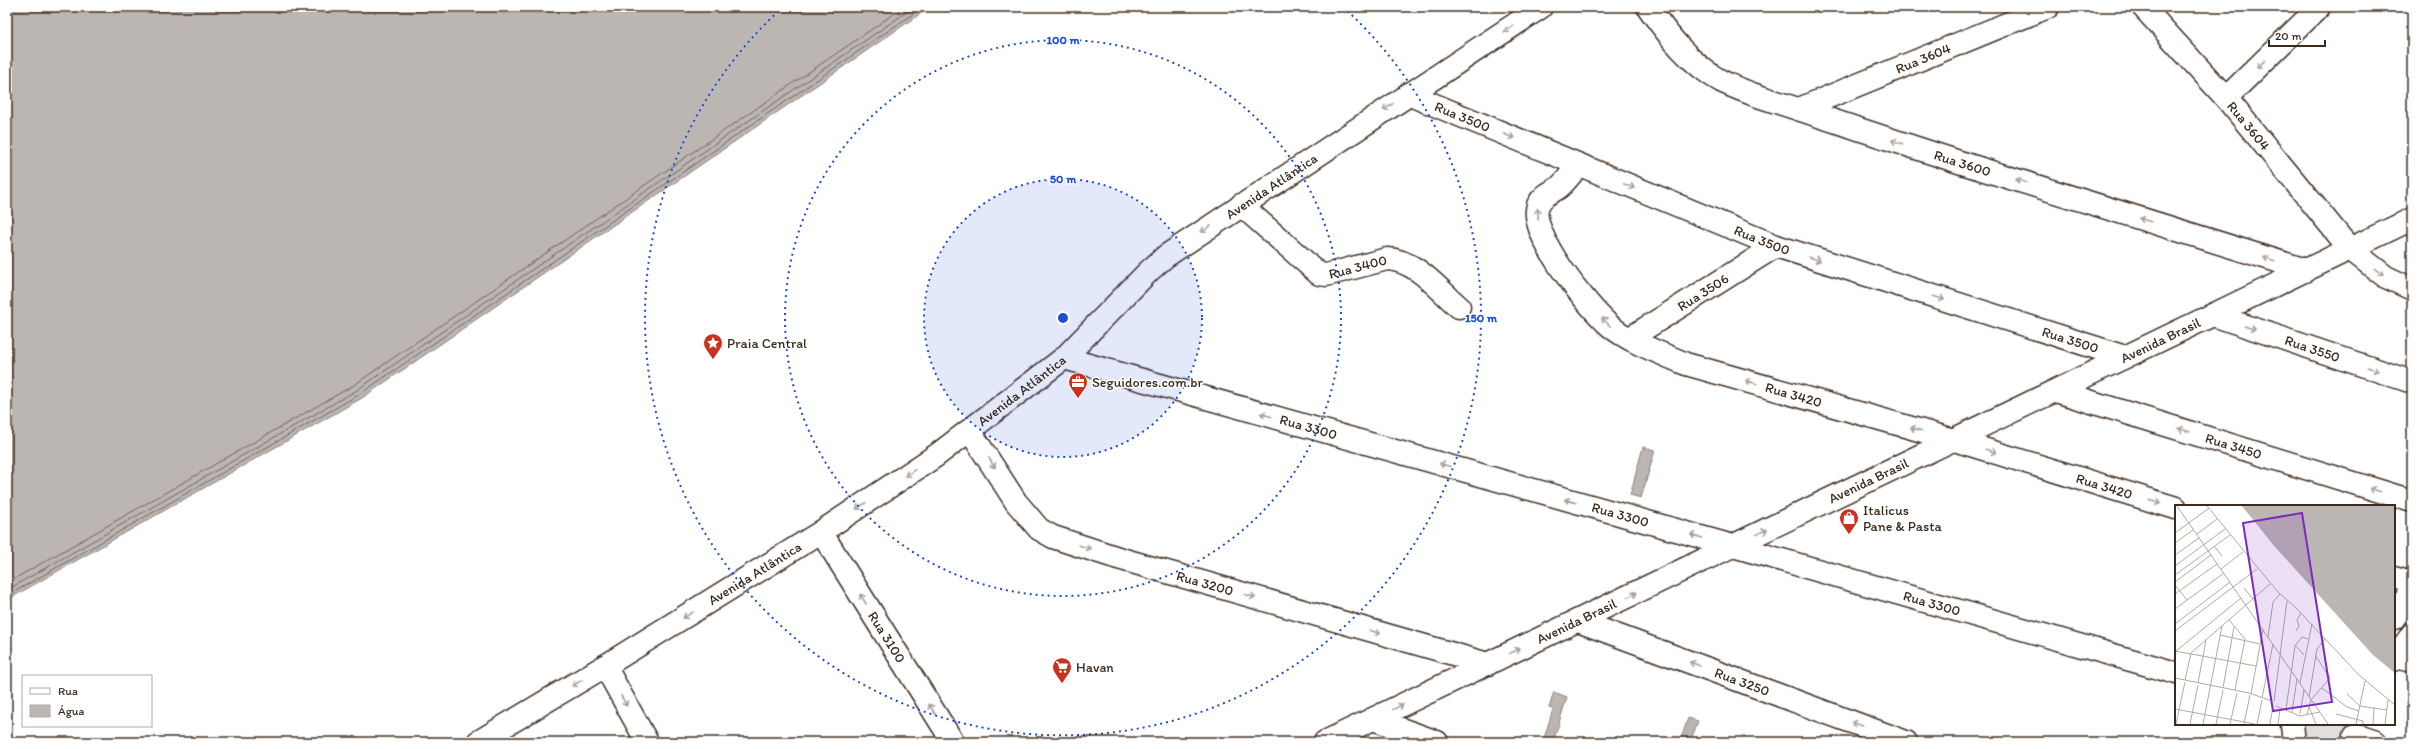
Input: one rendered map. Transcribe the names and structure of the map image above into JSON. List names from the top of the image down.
{
  "streets": {
    "street": [
      "Rua 3604",
      "Rua 3500",
      "Rua 3600",
      "Avenida Atlântica",
      "Rua 3400",
      "Rua 3506",
      "Avenida Brasil",
      "Rua 3550",
      "Rua 3420",
      "Rua 3300",
      "Rua 3450",
      "Rua 3200",
      "Rua 3100",
      "Rua 3250"
    ]
  },
  "crossings": [
    ["Rua 3604", "Rua 3600"],
    ["Rua 3604", "Avenida Brasil"],
    ["Rua 3500", "Avenida Atlântica"],
    ["Rua 3500", "Rua 3506"],
    ["Rua 3500", "Avenida Brasil"],
    ["Rua 3500", "Rua 3420"],
    ["Rua 3600", "Avenida Brasil"],
    ["Avenida Atlântica", "Rua 3400"],
    ["Avenida Atlântica", "Rua 3300"],
    ["Avenida Atlântica", "Rua 3200"],
    ["Avenida Atlântica", "Rua 3100"],
    ["Rua 3506", "Rua 3420"],
    ["Avenida Brasil", "Rua 3550"],
    ["Avenida Brasil", "Rua 3420"],
    ["Avenida Brasil", "Rua 3300"],
    ["Avenida Brasil", "Rua 3450"],
    ["Avenida Brasil", "Rua 3200"],
    ["Avenida Brasil", "Rua 3250"]
  ],
  "one_way": [
    "Rua 3500",
    "Rua 3600",
    "Avenida Atlântica",
    "Avenida Brasil",
    "Rua 3550",
    "Rua 3300",
    "Rua 3450",
    "Rua 3200",
    "Rua 3100",
    "Rua 3250"
  ],
  "places": {
    "place": ["Praia Central"],
    "office": ["Seguidores.com.br"],
    "shop": ["Italicus Pane & Pasta"],
    "supermarket": ["Havan"]
  },
  "legend": ["Rua", "Água"],
  "scale_bar": "20 m",
  "rings": ["100 m", "50 m", "150 m"]
}
